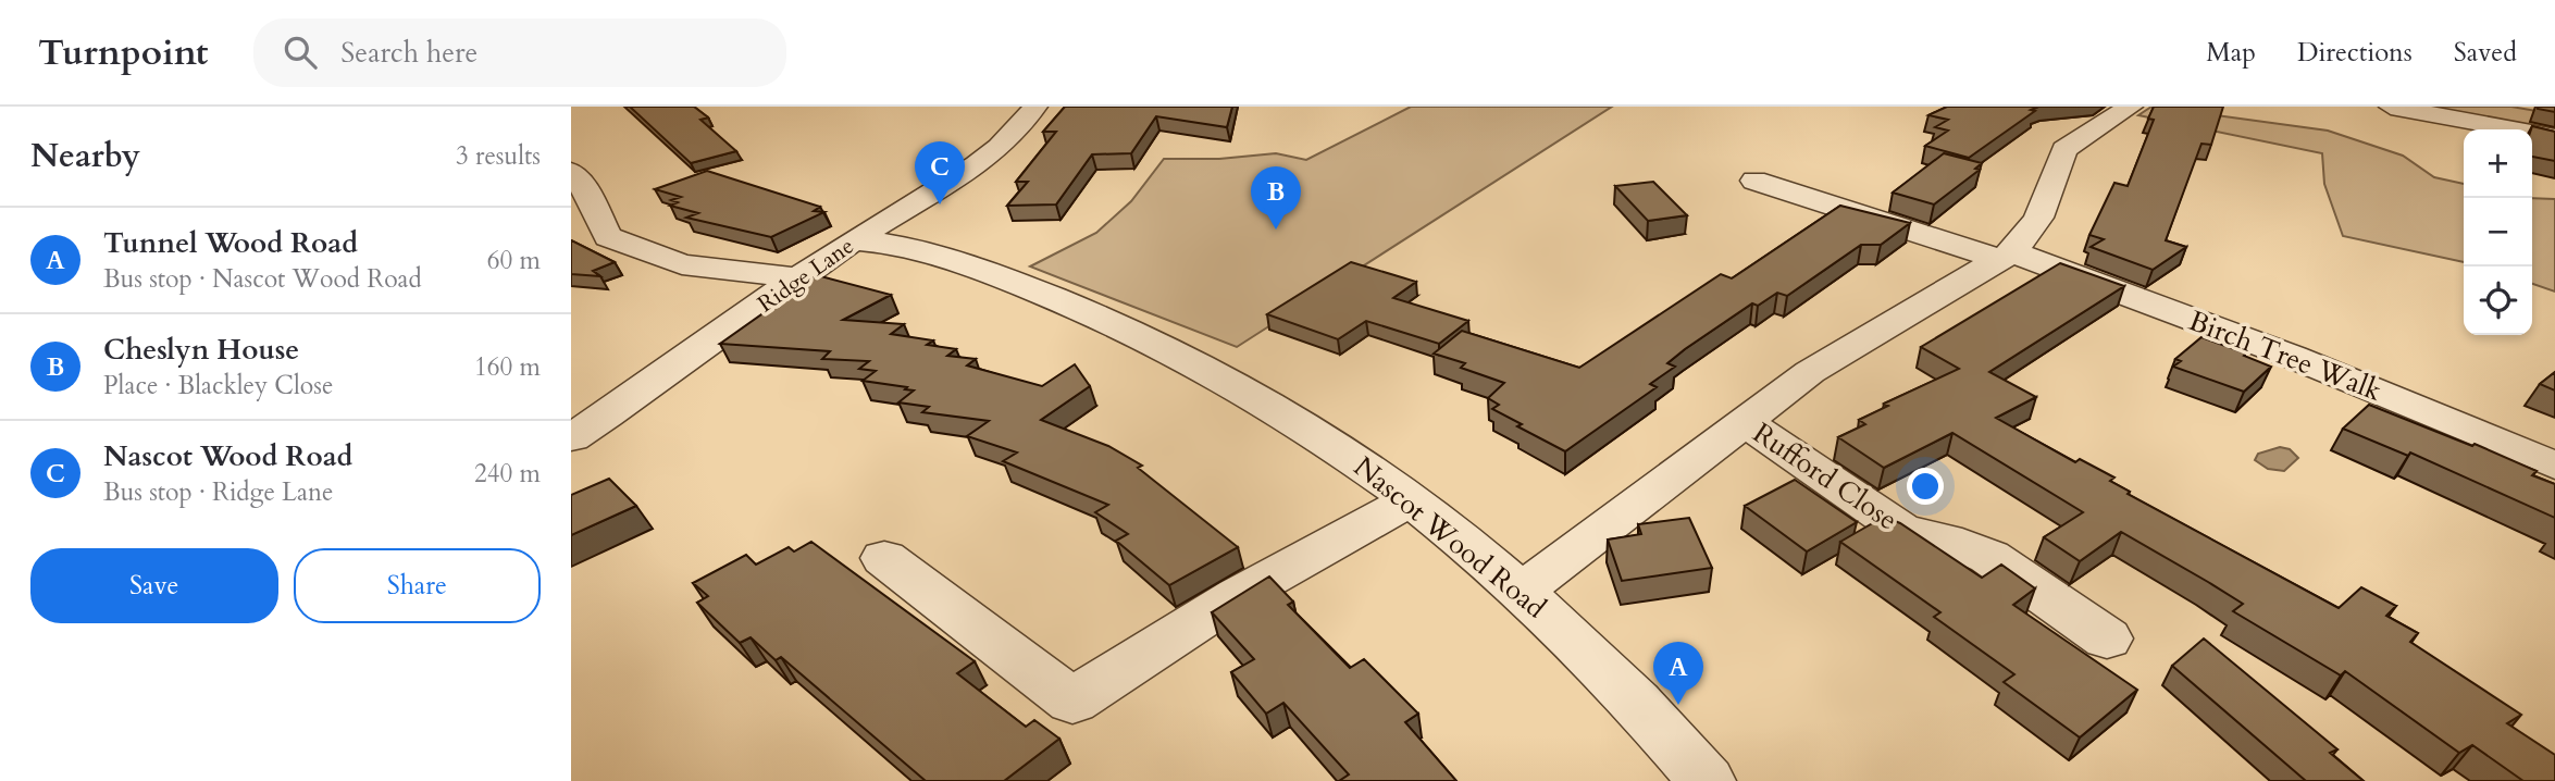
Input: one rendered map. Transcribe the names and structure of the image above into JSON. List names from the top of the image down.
{
  "streets": {
    "street": [
      "Ridge Lane",
      "Birch Tree Walk",
      "Rufford Close",
      "Nascot Wood Road"
    ]
  },
  "crossings": [
    ["Ridge Lane", "Nascot Wood Road"]
  ],
  "page": {
    "header": "Turnpoint",
    "search": "Search here",
    "nav": ["Map", "Directions", "Saved"],
    "heading": ["Nearby", "3 results"],
    "map_buttons": ["+", "−"],
    "pins": ["C", "B", "A"],
    "list": [
      {
        "mark": "A",
        "name": "Tunnel Wood Road",
        "note": "Bus stop · Nascot Wood Road",
        "value": "60 m"
      },
      {
        "mark": "B",
        "name": "Cheslyn House",
        "note": "Place · Blackley Close",
        "value": "160 m"
      },
      {
        "mark": "C",
        "name": "Nascot Wood Road",
        "note": "Bus stop · Ridge Lane",
        "value": "240 m"
      }
    ],
    "buttons": ["Save", "Share"]
  }
}
